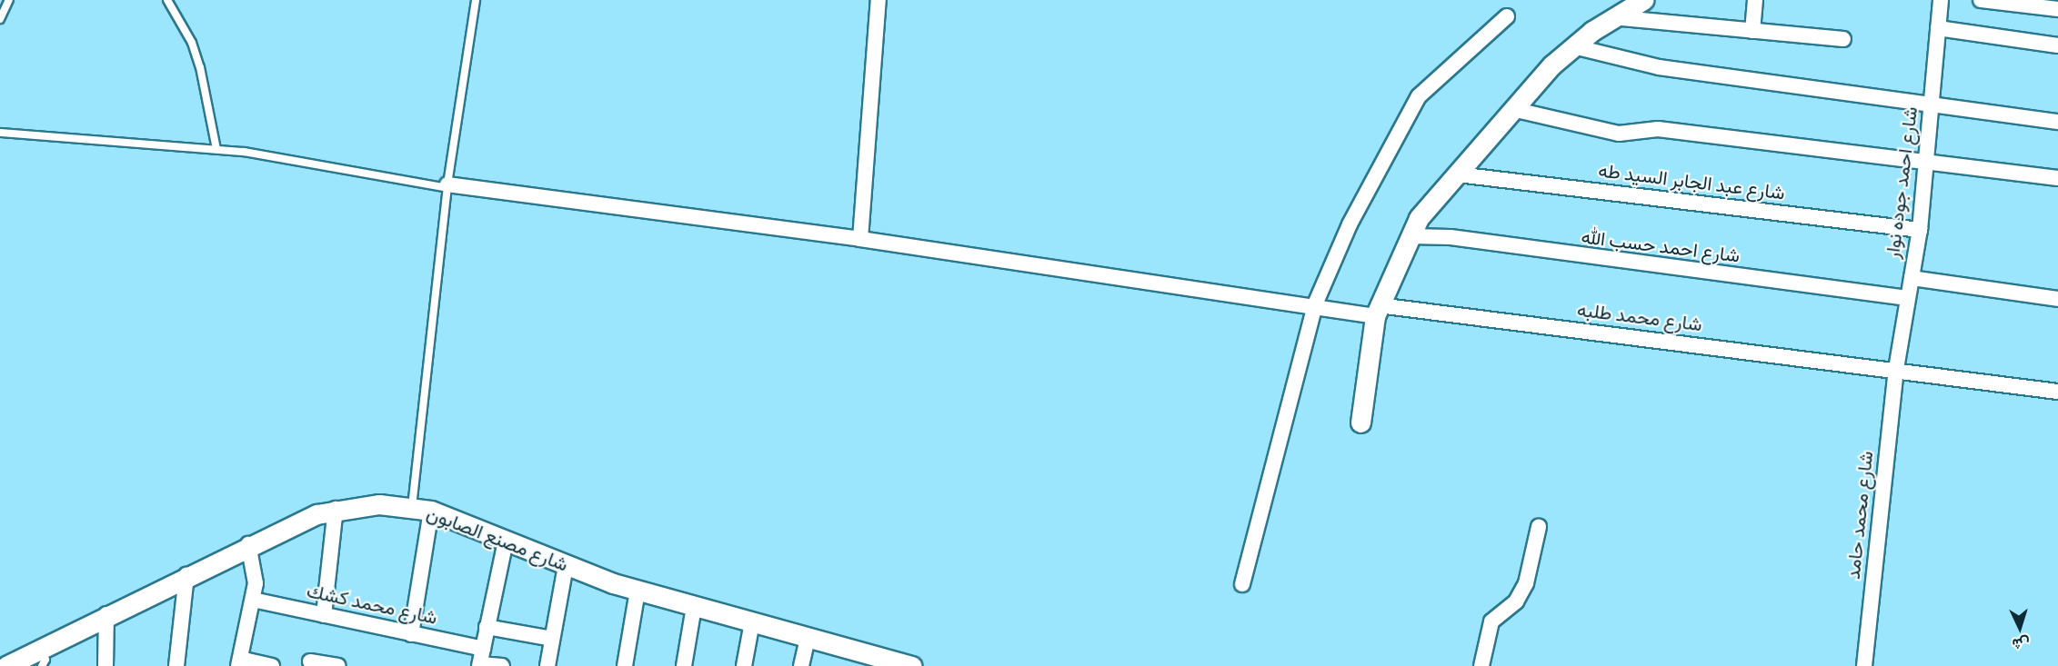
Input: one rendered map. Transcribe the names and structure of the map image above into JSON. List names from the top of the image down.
{
  "streets": {
    "street": [
      "شارع عبد الجابر السيد طه",
      "شارع احمد جوده نوار",
      "شارع احمد حسب الله",
      "شارع محمد طلبه",
      "شارع محمد حامد",
      "شارع مصنع الصابون",
      "شارع محمد كشك"
    ]
  },
  "crossings": [
    ["شارع عبد الجابر السيد طه", "شارع احمد جوده نوار"],
    ["شارع احمد جوده نوار", "شارع احمد حسب الله"],
    ["شارع احمد جوده نوار", "شارع محمد طلبه"],
    ["شارع احمد جوده نوار", "شارع محمد حامد"],
    ["شارع محمد طلبه", "شارع محمد حامد"]
  ],
  "north": "bottom"
}
